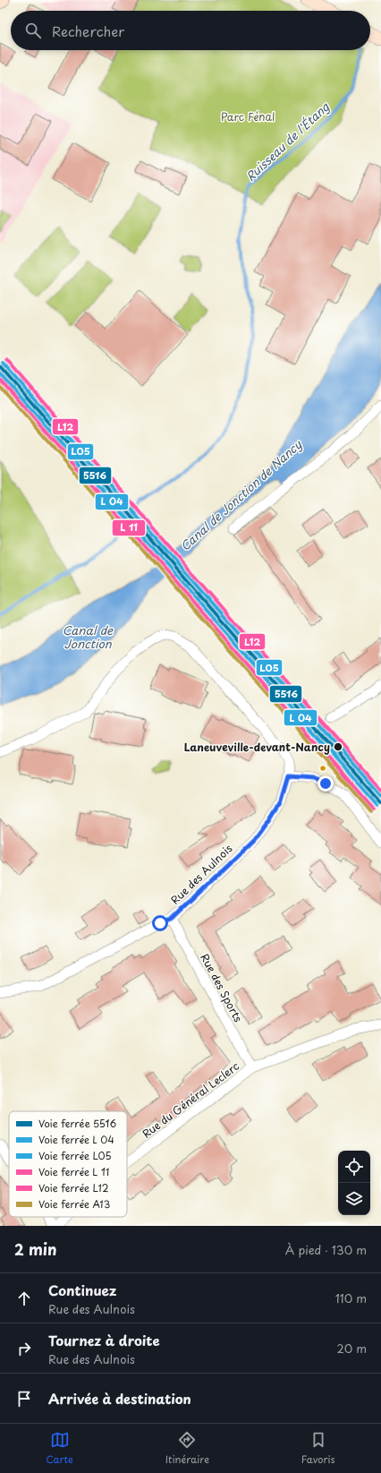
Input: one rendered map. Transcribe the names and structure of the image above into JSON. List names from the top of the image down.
{
  "streets": {
    "street": ["Rue des Aulnois", "Rue des Sports", "Rue du Général Leclerc"]
  },
  "crossings": [
    ["Rue des Aulnois", "Rue des Sports"],
    ["Rue des Sports", "Rue du Général Leclerc"]
  ],
  "water": ["Ruisseau de l'Étang", "Canal de Jonction de Nancy", "Canal de Jonction"],
  "parks": ["Parc Fénal"],
  "places": ["Laneuveville-devant-Nancy"],
  "lines": [
    "rail line L12",
    "rail line L05",
    "rail line 5516",
    "rail line A13"
  ],
  "legend": [
    "Voie ferrée 5516",
    "Voie ferrée L 04",
    "Voie ferrée L05",
    "Voie ferrée L 11",
    "Voie ferrée L12",
    "Voie ferrée A13"
  ],
  "page": {
    "search": "Rechercher",
    "heading": ["2 min", "À pied · 130 m"],
    "list": [
      ["Continuez", "Rue des Aulnois", "110 m"],
      ["Tournez à droite", "Rue des Aulnois", "20 m"],
      "Arrivée à destination"
    ],
    "nav": ["Carte", "Itinéraire", "Favoris"]
  }
}
